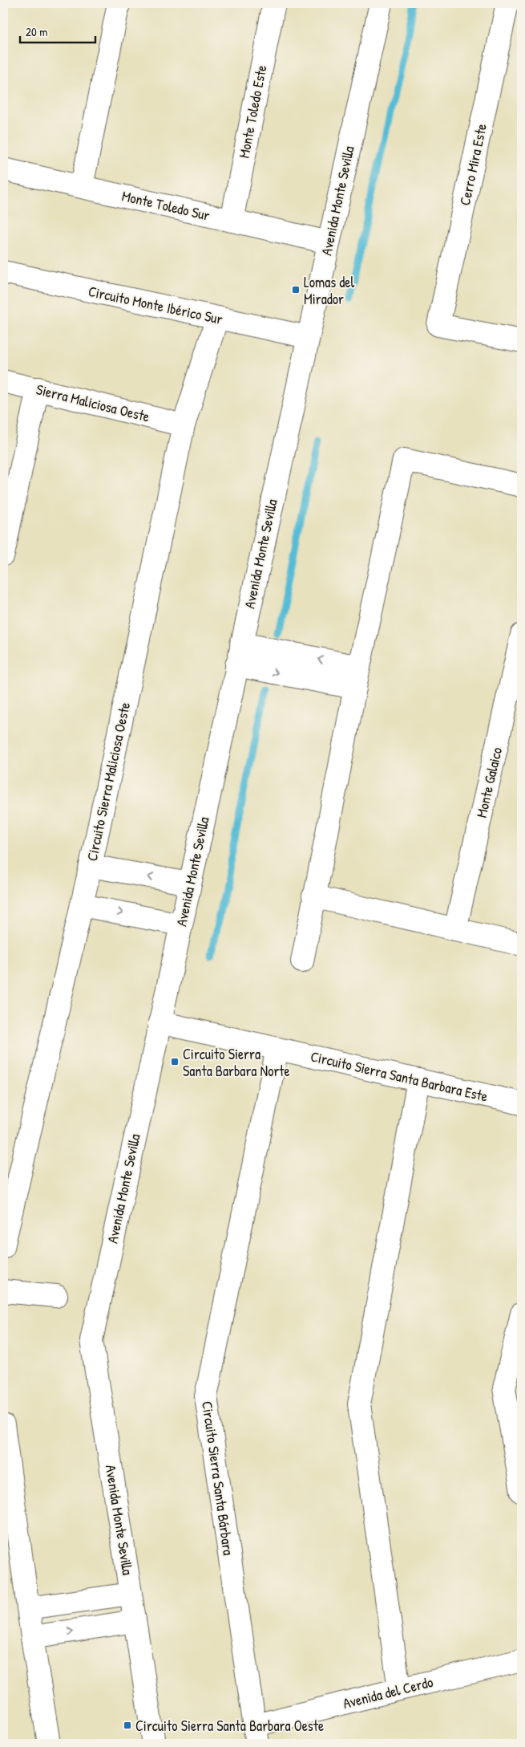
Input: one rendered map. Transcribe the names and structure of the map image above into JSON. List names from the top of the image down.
{
  "streets": {
    "street": [
      "Monte Toledo Este",
      "Cerro Mira Este",
      "Avenida Monte Sevilla",
      "Monte Toledo Sur",
      "Circuito Monte Ibérico Sur",
      "Sierra Maliciosa Oeste",
      "Circuito Sierra Maliciosa Oeste",
      "Monte Galaico",
      "Circuito Sierra Santa Barbara Este",
      "Circuito Sierra Santa Bárbara",
      "Avenida del Cerdo"
    ]
  },
  "crossings": [
    ["Monte Toledo Este", "Monte Toledo Sur"],
    ["Avenida Monte Sevilla", "Monte Toledo Sur"],
    ["Avenida Monte Sevilla", "Circuito Monte Ibérico Sur"],
    ["Avenida Monte Sevilla", "Circuito Sierra Santa Barbara Este"],
    ["Circuito Monte Ibérico Sur", "Circuito Sierra Maliciosa Oeste"],
    ["Sierra Maliciosa Oeste", "Circuito Sierra Maliciosa Oeste"],
    ["Circuito Sierra Santa Barbara Este", "Circuito Sierra Santa Bárbara"],
    ["Circuito Sierra Santa Bárbara", "Avenida del Cerdo"]
  ],
  "places": {
    "transit": ["Lomas del Mirador", "Circuito Sierra Santa Barbara Norte", "Circuito Sierra Santa Barbara Oeste"]
  },
  "scale_bar": "20 m"
}
